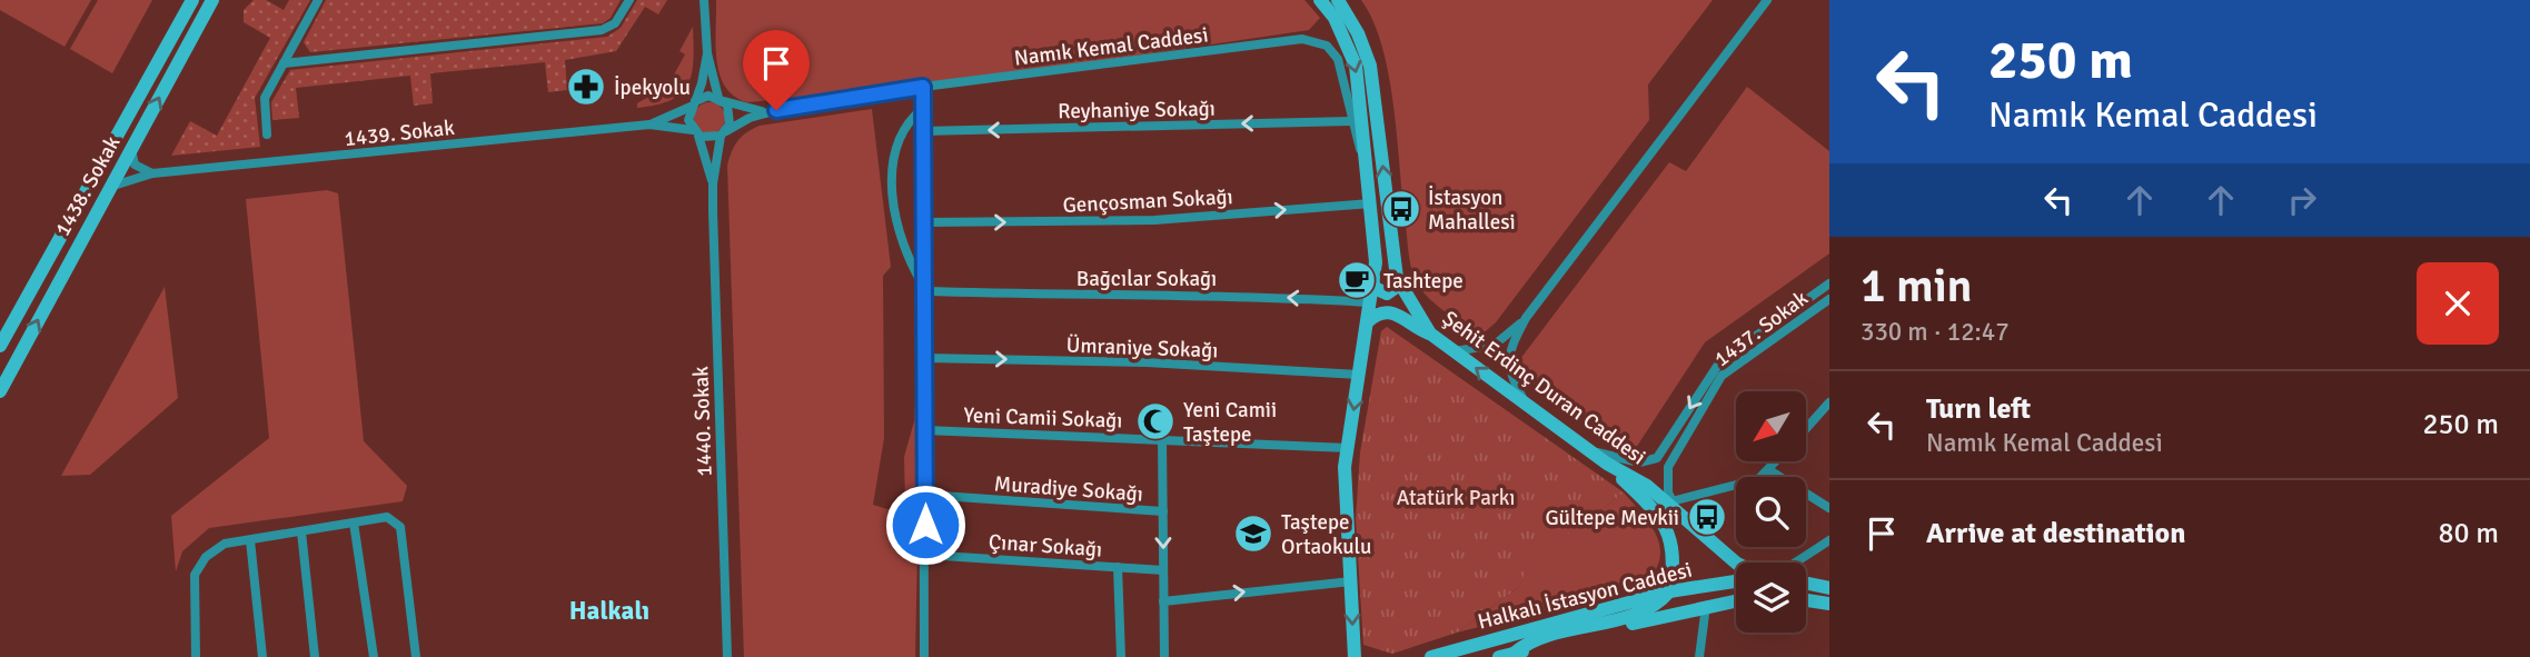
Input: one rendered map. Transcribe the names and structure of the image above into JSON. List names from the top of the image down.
{
  "streets": {
    "main road": ["1438. Sokak", "Şehit Erdinç Duran Caddesi", "Halkalı İstasyon Caddesi"],
    "street": [
      "Namık Kemal Caddesi",
      "Reyhaniye Sokağı",
      "1439. Sokak",
      "Gençosman Sokağı",
      "Bağcılar Sokağı",
      "1437. Sokak",
      "Ümraniye Sokağı",
      "Yeni Camii Sokağı",
      "1440. Sokak",
      "Muradiye Sokağı",
      "Çınar Sokağı"
    ]
  },
  "crossings": [
    ["Namık Kemal Caddesi", "Reyhaniye Sokağı"],
    ["1439. Sokak", "1438. Sokak"],
    ["1437. Sokak", "Şehit Erdinç Duran Caddesi"]
  ],
  "one_way": [
    "Reyhaniye Sokağı",
    "Gençosman Sokağı",
    "Bağcılar Sokağı",
    "Ümraniye Sokağı"
  ],
  "districts": ["Halkalı"],
  "parks": ["Atatürk Parkı"],
  "places": {
    "pharmacy": ["İpekyolu"],
    "bus stop": ["İstasyon Mahallesi", "Gültepe Mevkii"],
    "cafe": ["Tashtepe"],
    "mosque": ["Yeni Camii Taştepe"],
    "school or university": ["Taştepe Ortaokulu"]
  },
  "north": "bottom left",
  "page": {
    "turn": ["250 m", "Namık Kemal Caddesi"],
    "heading": ["1 min", "330 m · 12:47"],
    "list": [
      {
        "name": "Turn left",
        "note": "Namık Kemal Caddesi",
        "value": "250 m"
      },
      {
        "name": "Arrive at destination",
        "value": "80 m"
      }
    ]
  }
}
